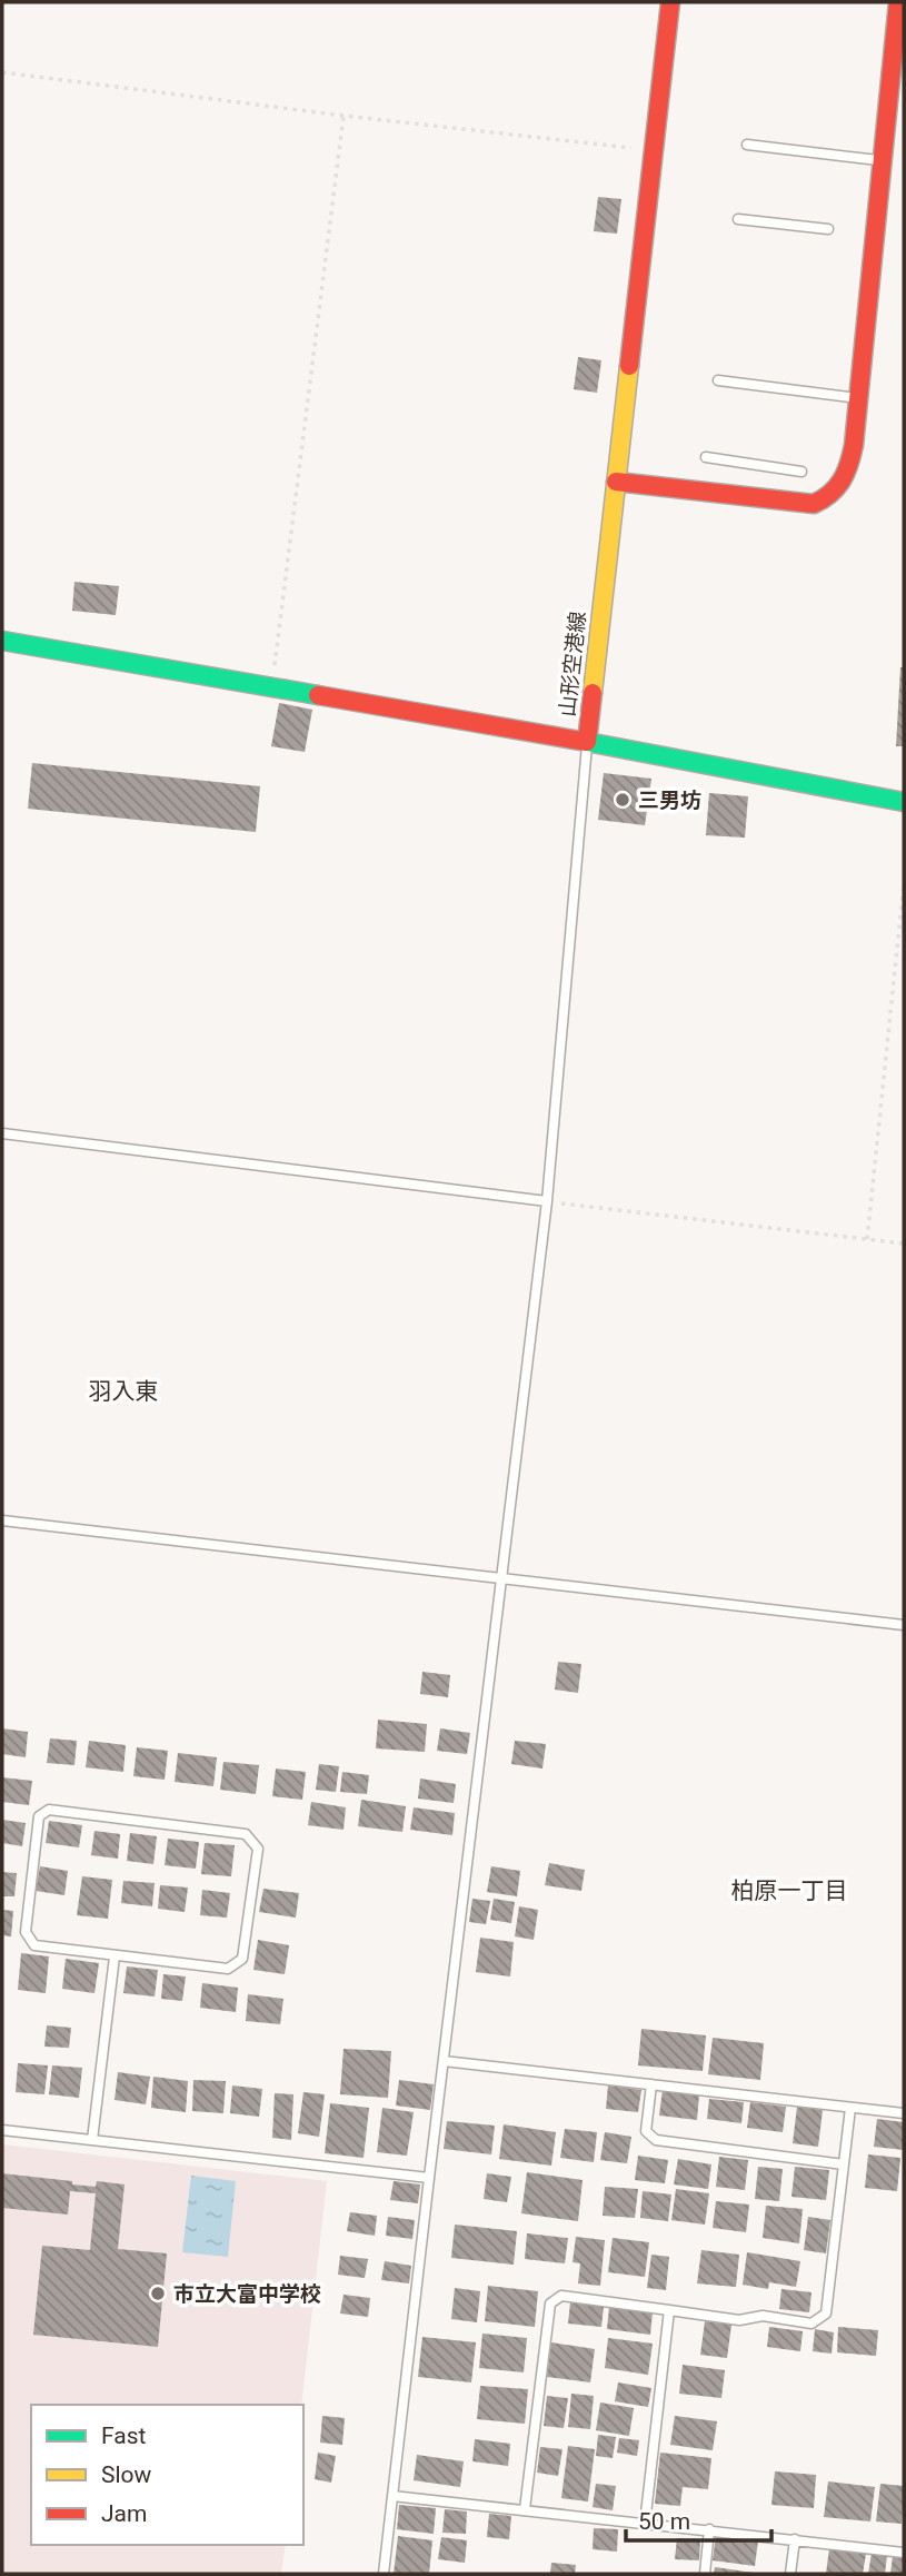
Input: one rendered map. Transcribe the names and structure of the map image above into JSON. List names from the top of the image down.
{
  "streets": {
    "main road": ["山形空港線"]
  },
  "districts": ["羽入東", "柏原一丁目"],
  "places": ["三男坊", "市立大富中学校"],
  "legend": ["Fast", "Slow", "Jam"],
  "scale_bar": "50 m"
}
